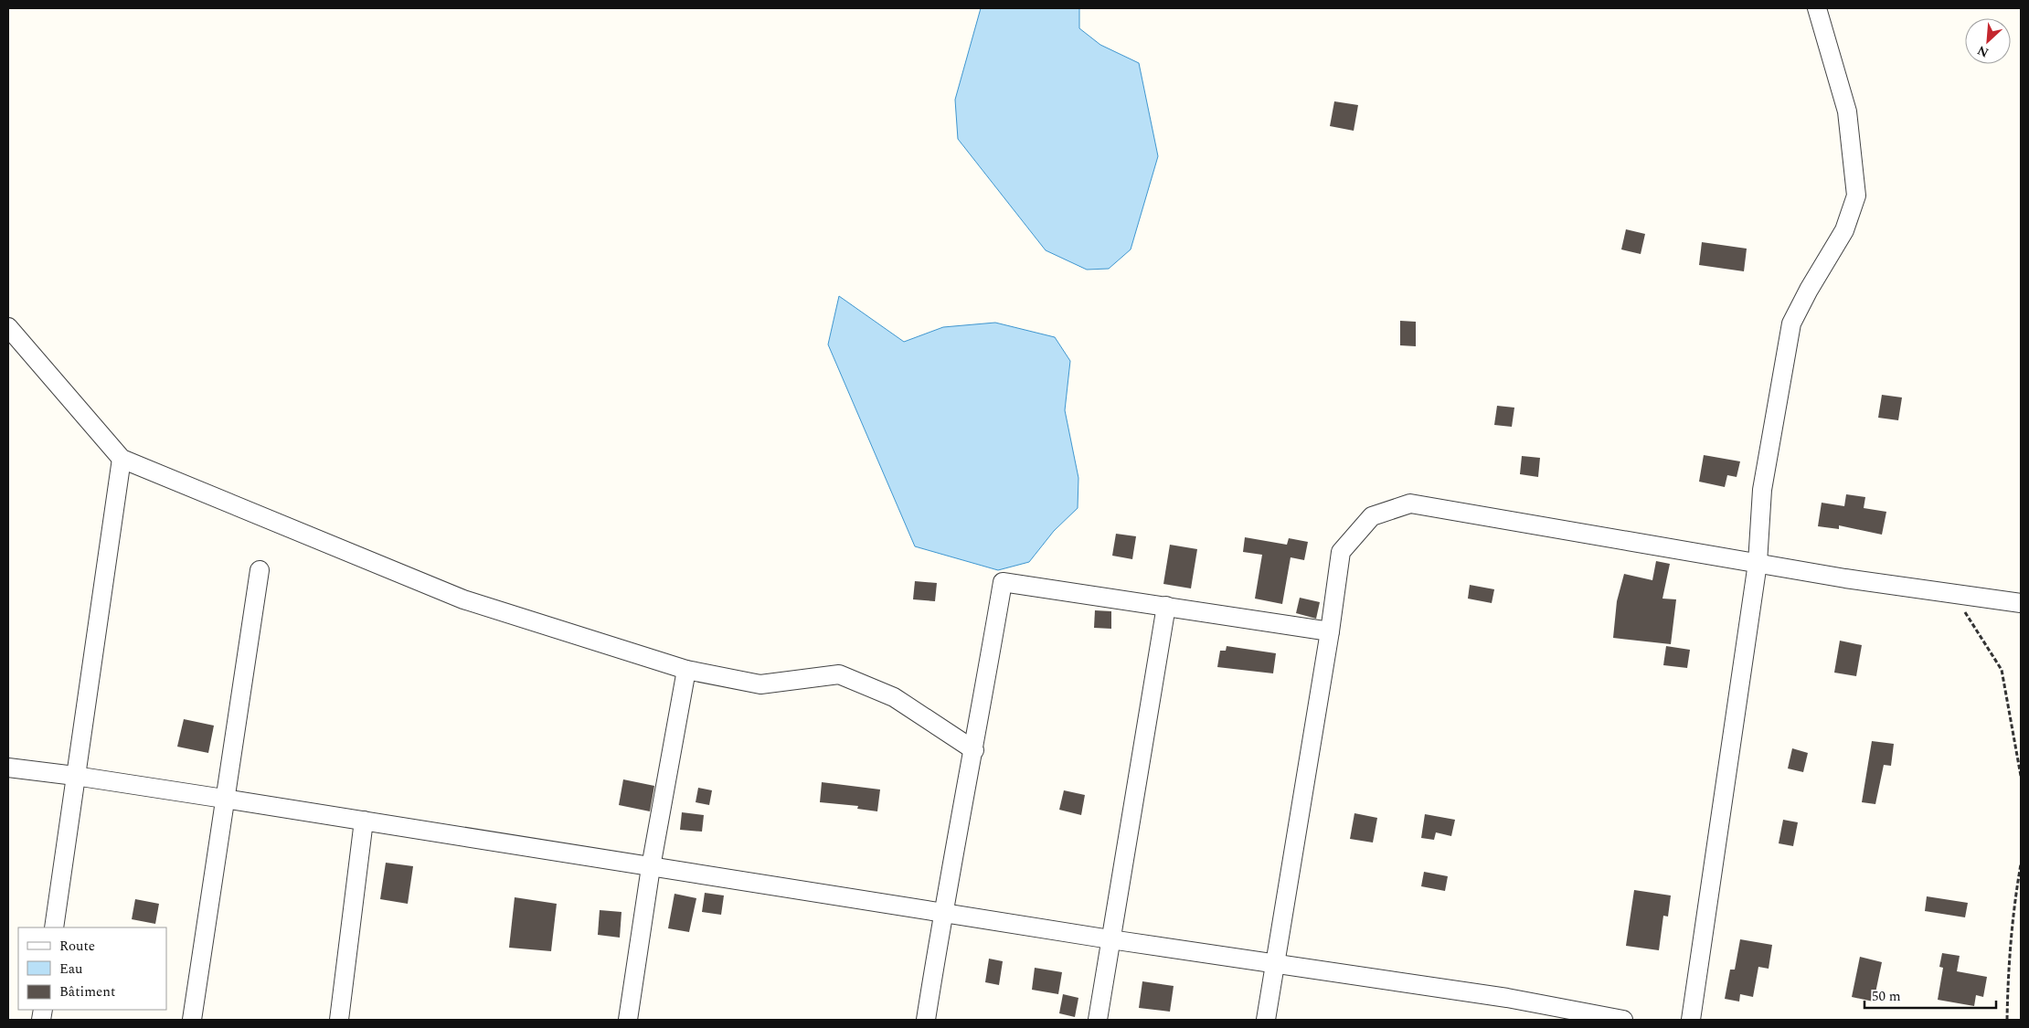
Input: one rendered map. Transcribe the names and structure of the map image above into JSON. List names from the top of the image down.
{
  "legend": ["Route", "Eau", "Bâtiment"],
  "scale_bar": "50 m",
  "north": "bottom left"
}
